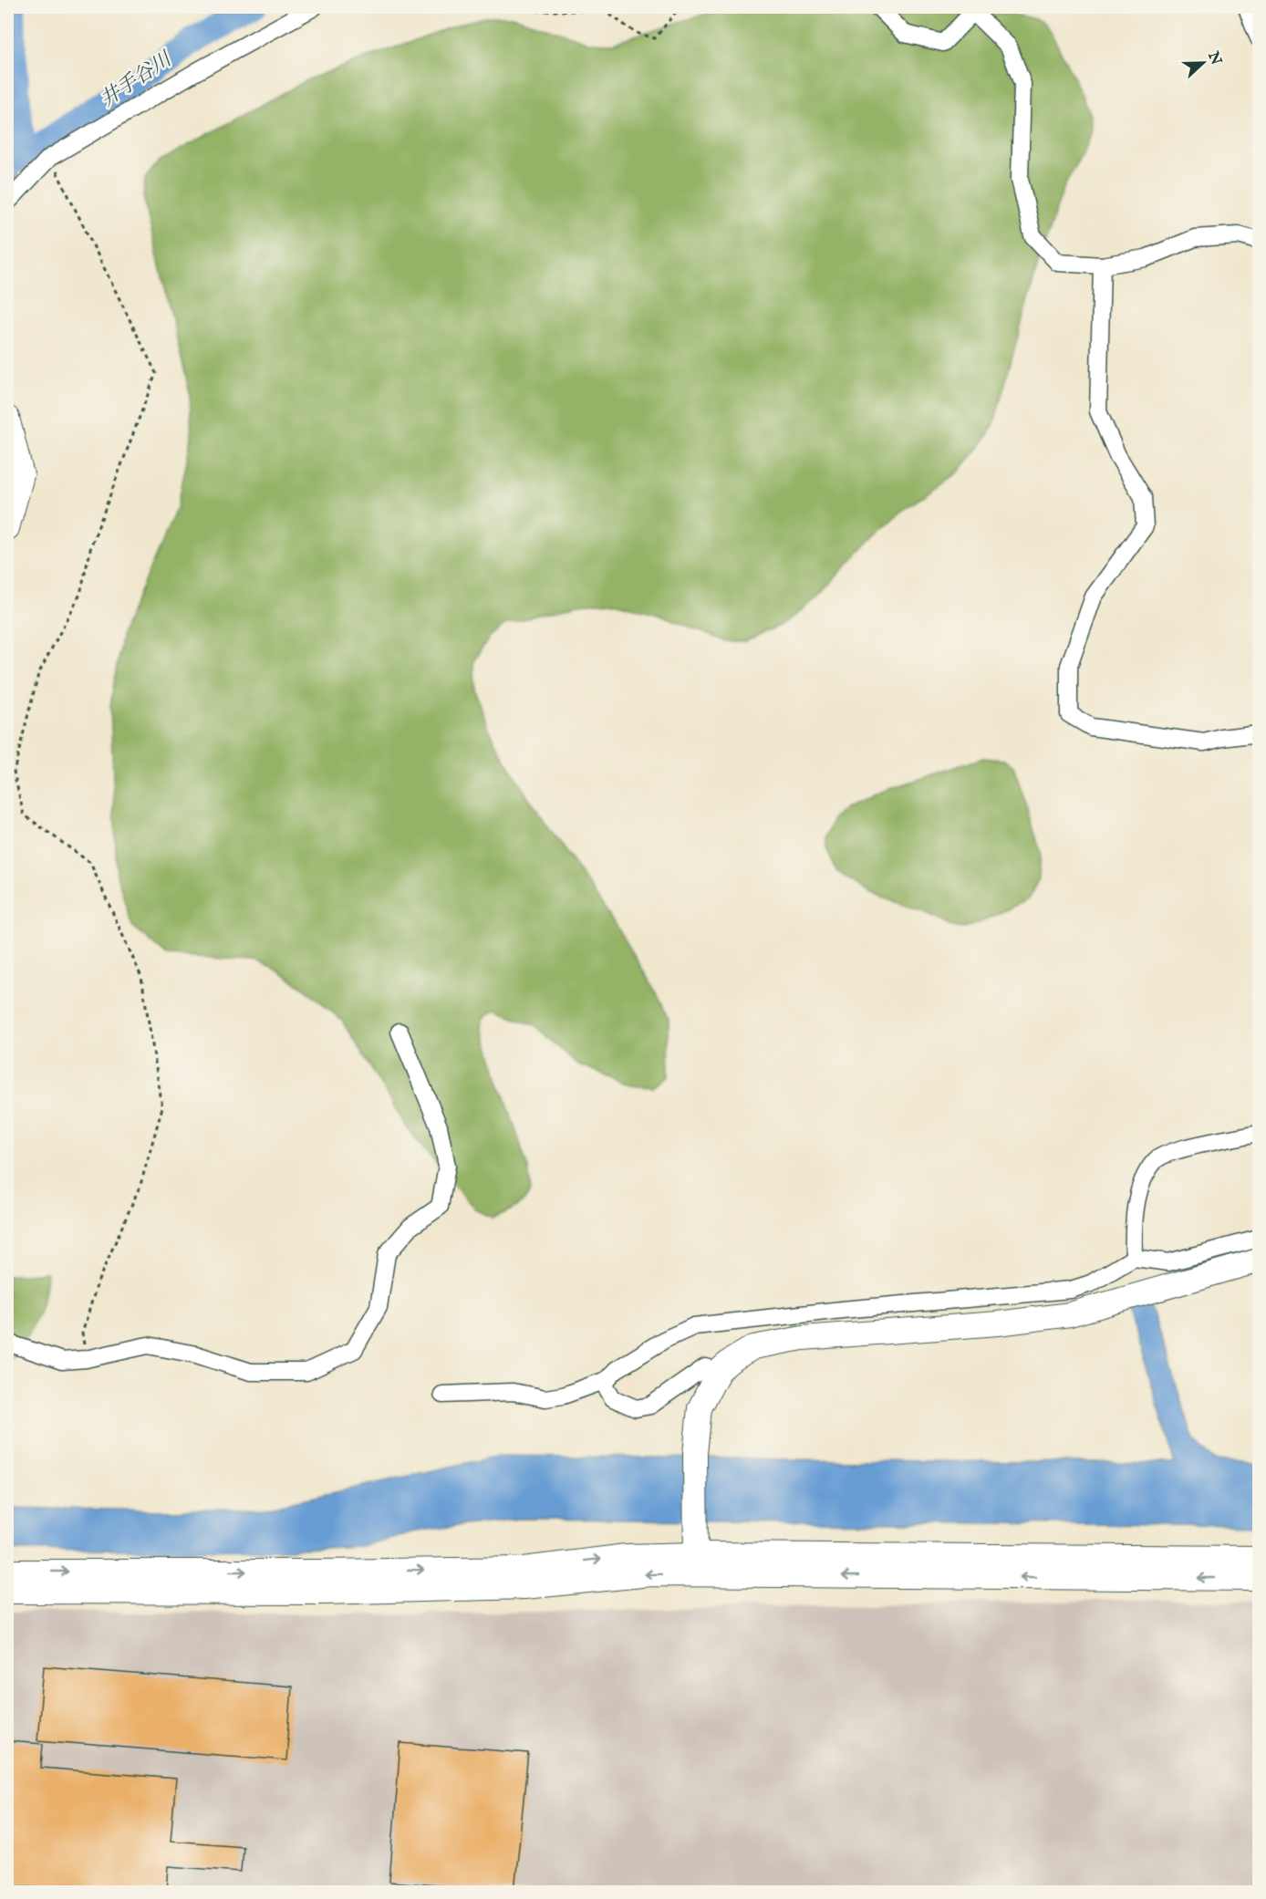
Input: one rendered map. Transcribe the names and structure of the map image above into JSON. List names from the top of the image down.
{
  "water": ["井手谷川"],
  "north": "right"
}
